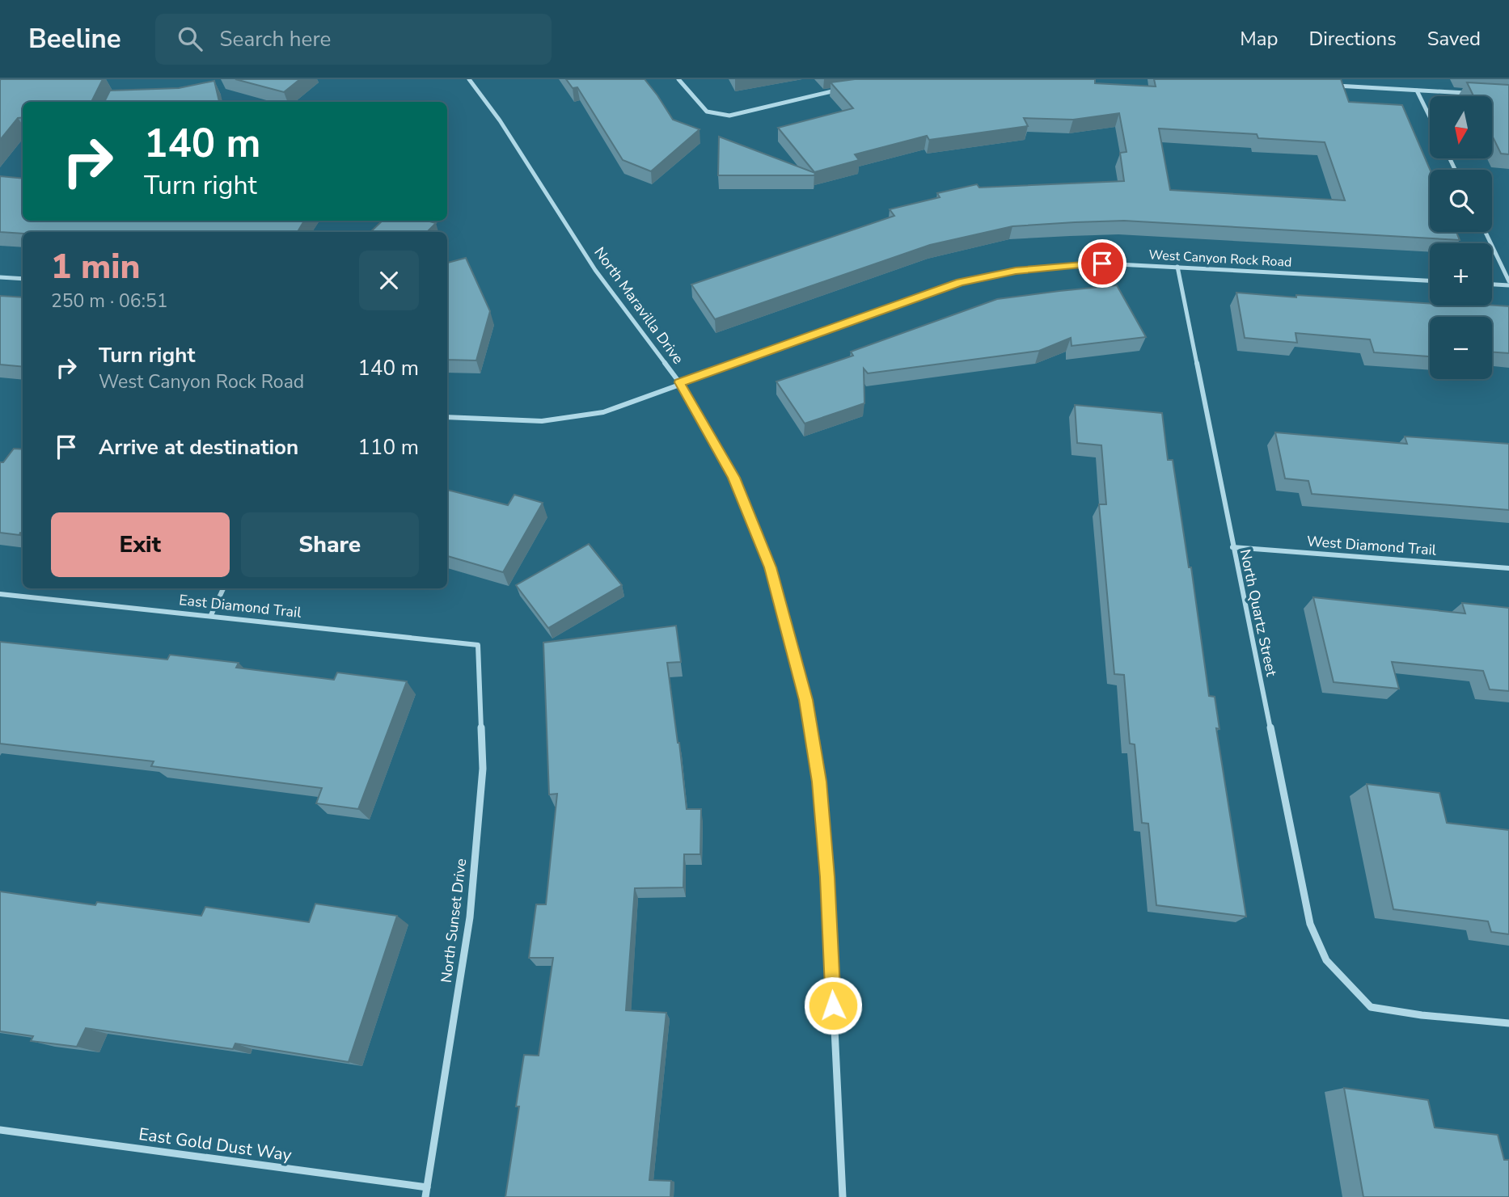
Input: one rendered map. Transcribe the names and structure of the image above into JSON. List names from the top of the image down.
{
  "streets": {
    "street": [
      "West Canyon Rock Road",
      "North Maravilla Drive",
      "West Diamond Trail",
      "East Diamond Trail",
      "North Quartz Street",
      "North Sunset Drive",
      "East Gold Dust Way"
    ]
  },
  "crossings": [
    ["West Canyon Rock Road", "North Maravilla Drive"],
    ["West Canyon Rock Road", "North Quartz Street"],
    ["West Diamond Trail", "North Quartz Street"],
    ["East Diamond Trail", "North Sunset Drive"],
    ["North Sunset Drive", "East Gold Dust Way"]
  ],
  "north": "bottom",
  "page": {
    "header": "Beeline",
    "search": "Search here",
    "nav": ["Map", "Directions", "Saved"],
    "map_buttons": ["+", "−"],
    "turn": ["140 m", "Turn right"],
    "heading": ["1 min", "250 m · 06:51"],
    "list": [
      {
        "name": "Turn right",
        "note": "West Canyon Rock Road",
        "value": "140 m"
      },
      {
        "name": "Arrive at destination",
        "value": "110 m"
      }
    ],
    "buttons": ["Exit", "Share"]
  }
}
